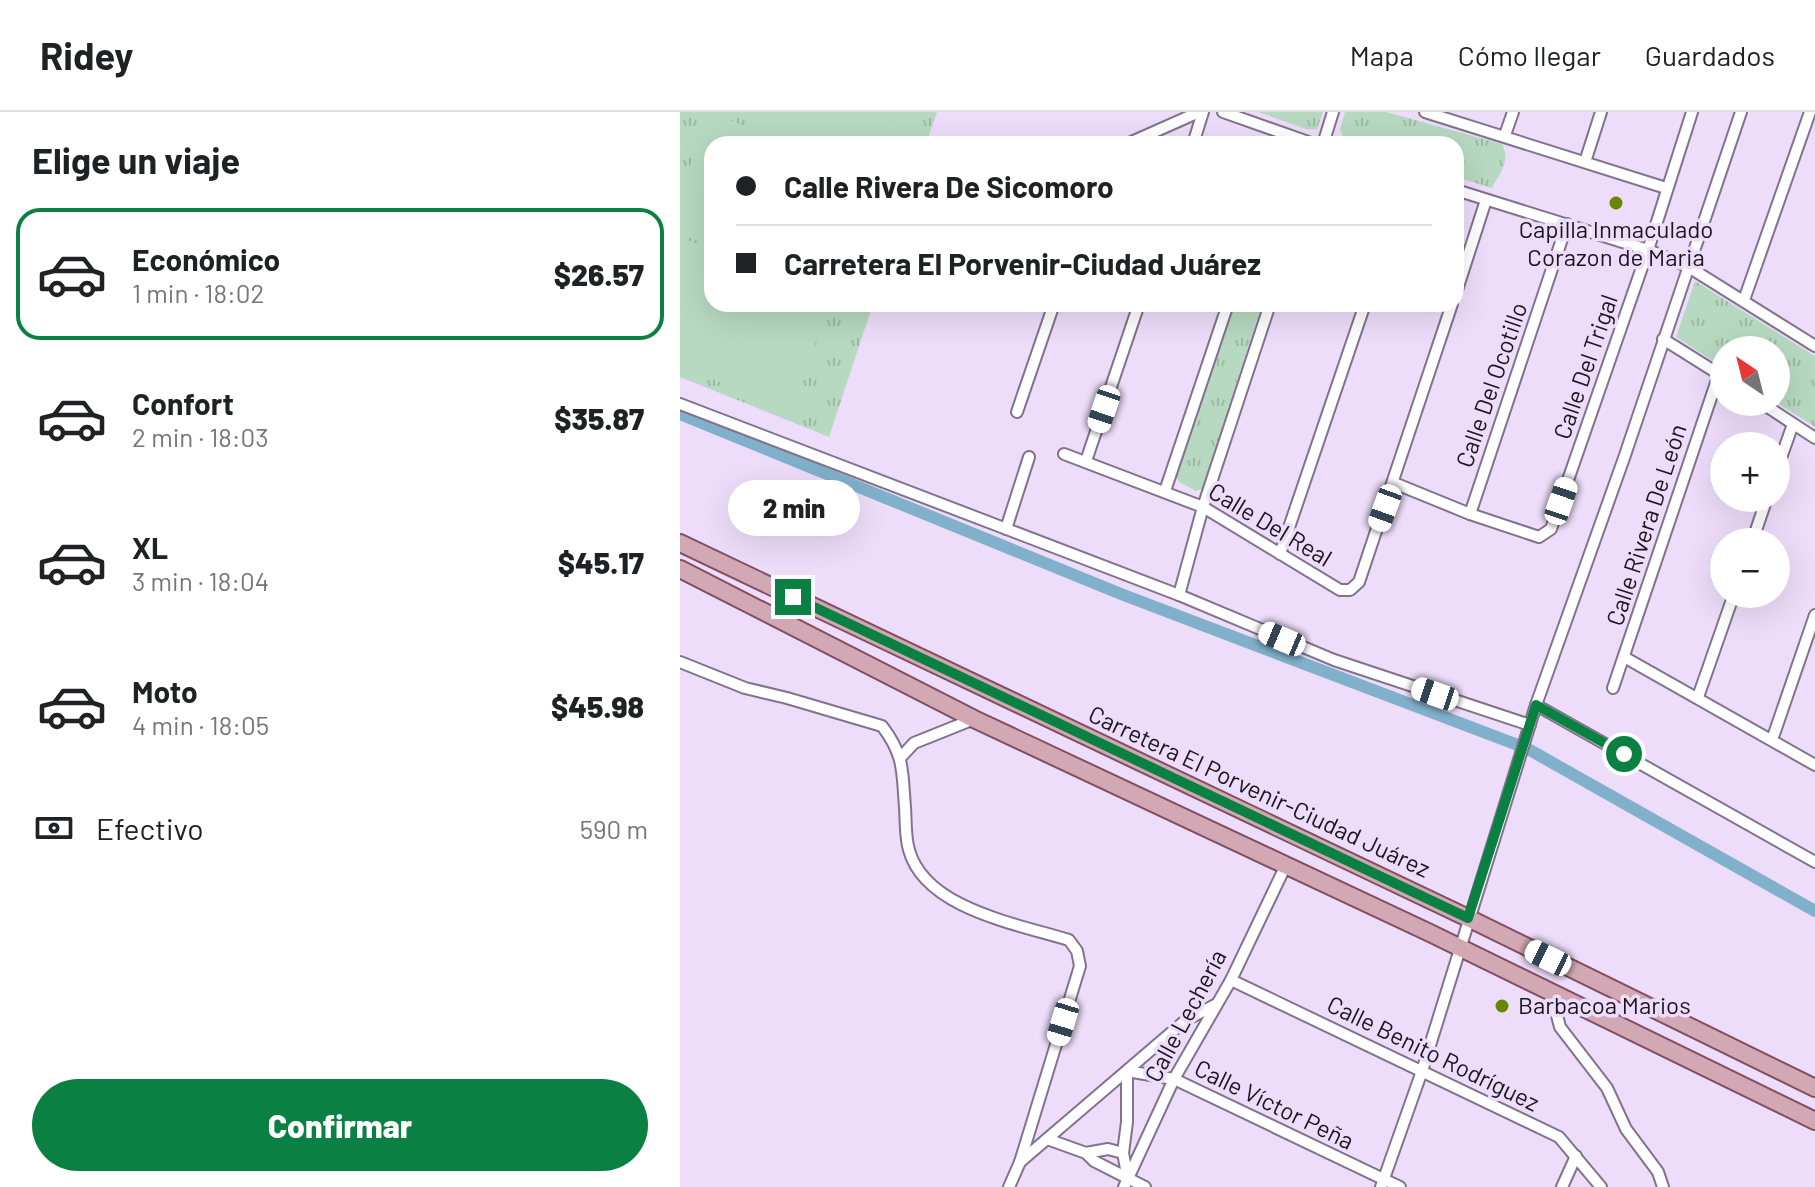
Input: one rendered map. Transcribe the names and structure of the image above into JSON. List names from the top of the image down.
{
  "streets": {
    "main road": ["Carretera El Porvenir-Ciudad Juárez"],
    "street": [
      "Calle Del Trigal",
      "Calle Del Ocotillo",
      "Calle Del Real",
      "Calle Rivera De León",
      "Calle Lechería",
      "Calle Benito Rodríguez",
      "Calle Víctor Peña"
    ]
  },
  "crossings": [
    ["Calle Del Trigal", "Calle Del Ocotillo"],
    ["Calle Lechería", "Calle Benito Rodríguez"],
    ["Calle Lechería", "Calle Víctor Peña"]
  ],
  "places": ["Capilla Inmaculado Corazon de Maria", "Barbacoa Marios"],
  "north": "top left",
  "page": {
    "header": "Ridey",
    "nav": ["Mapa", "Cómo llegar", "Guardados"],
    "heading": "Elige un viaje",
    "banner": ["Calle Rivera De Sicomoro", "Carretera El Porvenir-Ciudad Juárez"],
    "list": [
      {
        "name": "Económico",
        "note": "1 min · 18:02",
        "value": "$26.57"
      },
      {
        "name": "Confort",
        "note": "2 min · 18:03",
        "value": "$35.87"
      },
      {
        "name": "XL",
        "note": "3 min · 18:04",
        "value": "$45.17"
      },
      {
        "name": "Moto",
        "note": "4 min · 18:05",
        "value": "$45.98"
      }
    ],
    "map_buttons": ["+", "−"],
    "bubble": "2 min",
    "pay": ["Efectivo", "590 m"],
    "buttons": "Confirmar"
  }
}
